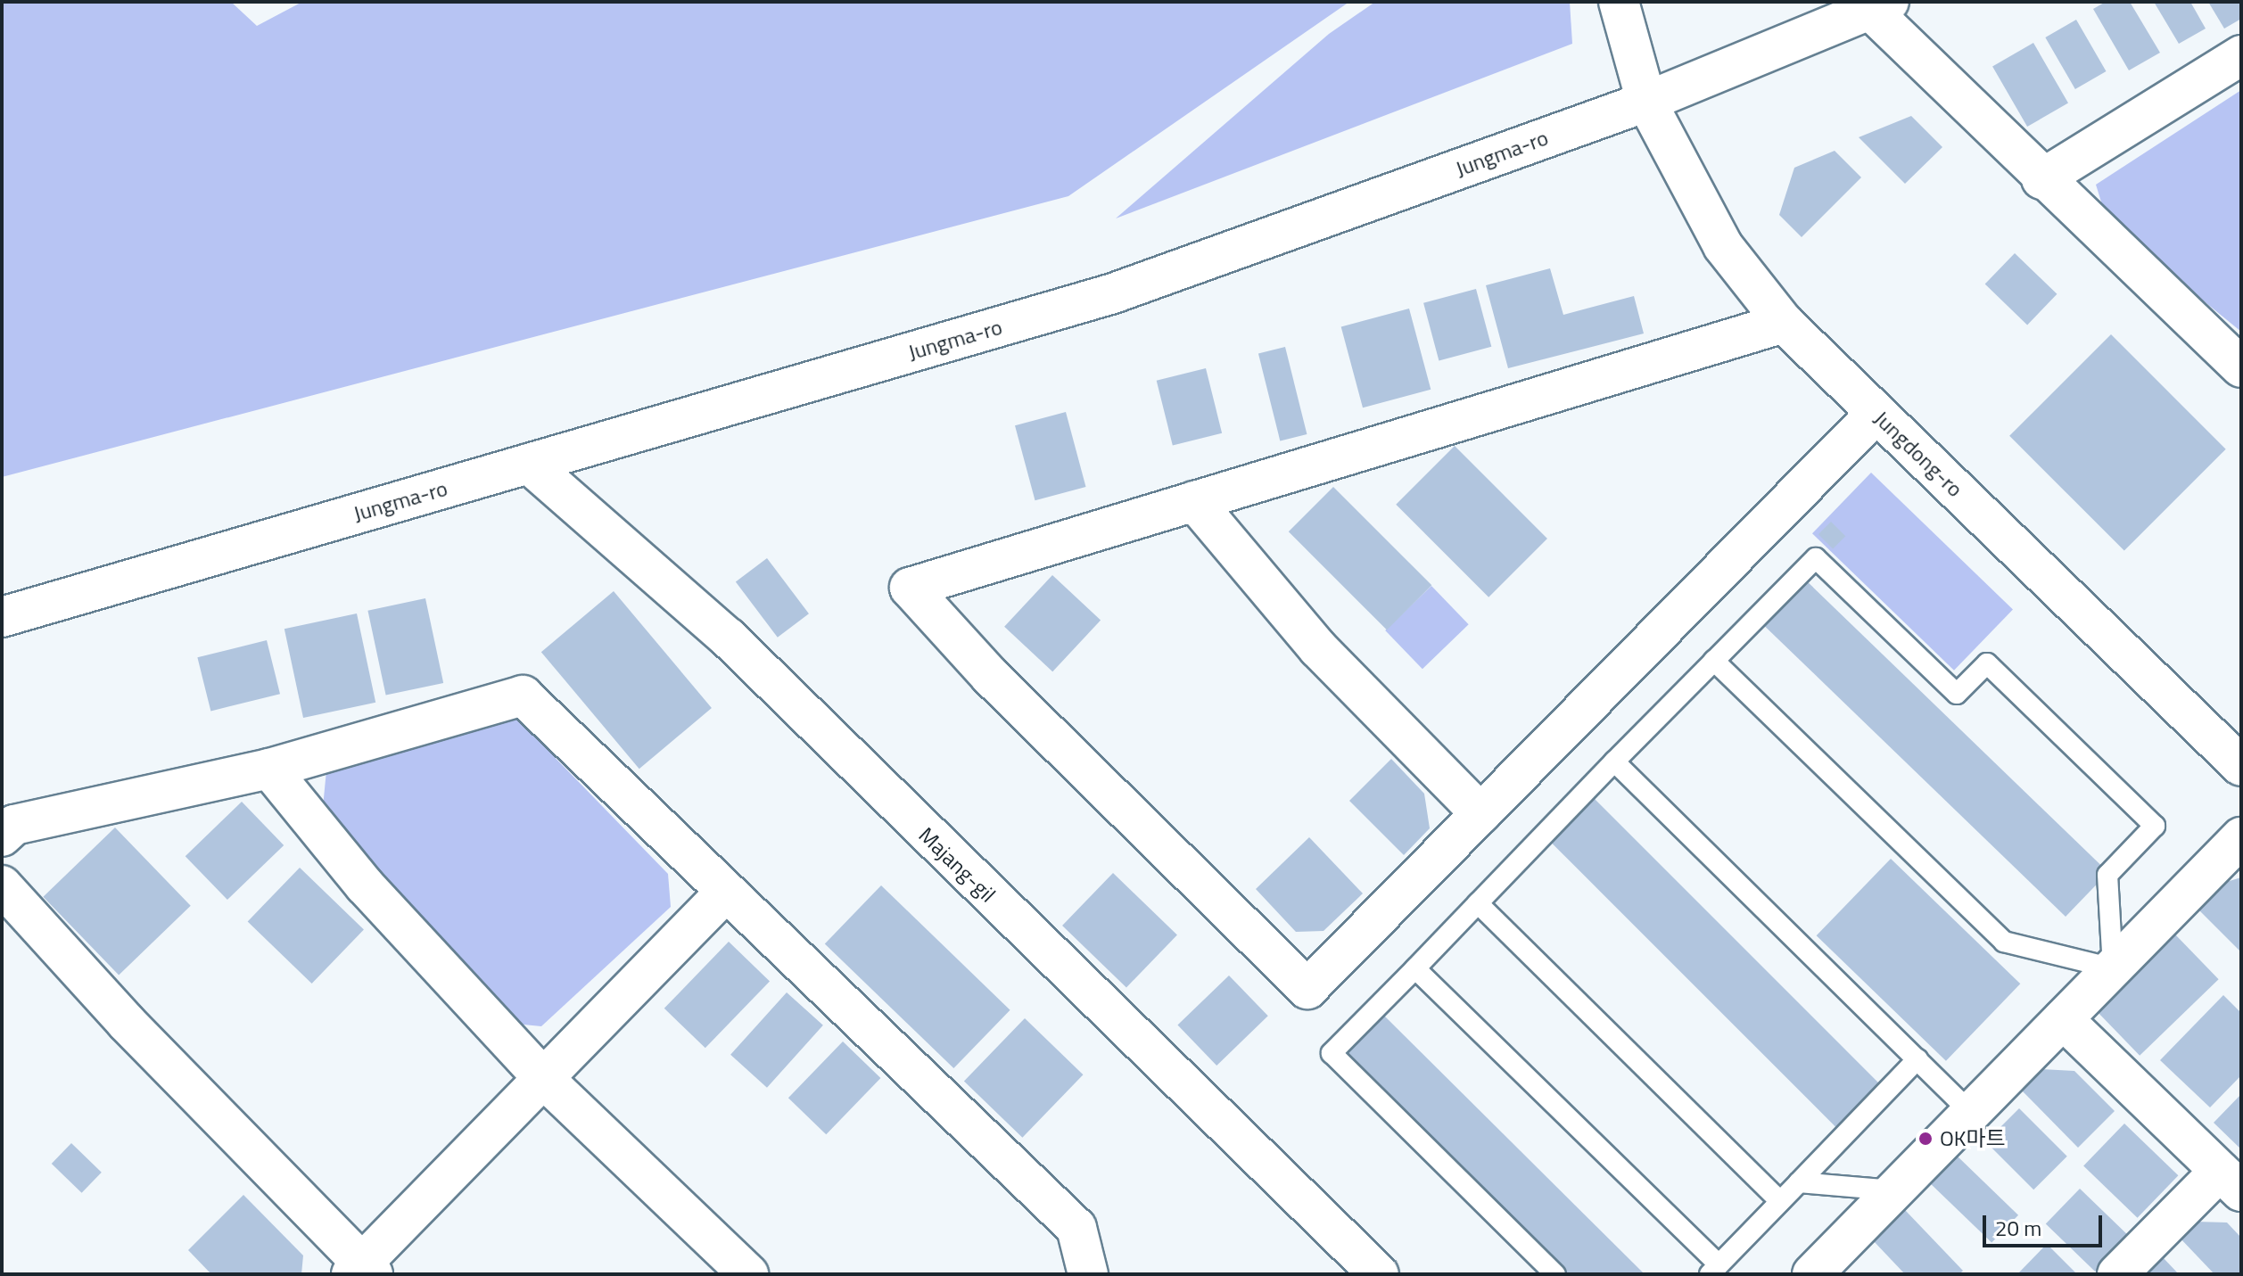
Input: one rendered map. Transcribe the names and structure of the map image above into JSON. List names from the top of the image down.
{
  "streets": {
    "street": ["Jungma-ro", "Jungdong-ro", "Majang-gil"]
  },
  "crossings": [
    ["Jungma-ro", "Jungdong-ro"],
    ["Jungma-ro", "Majang-gil"]
  ],
  "places": ["OK마트"],
  "scale_bar": "20 m"
}
